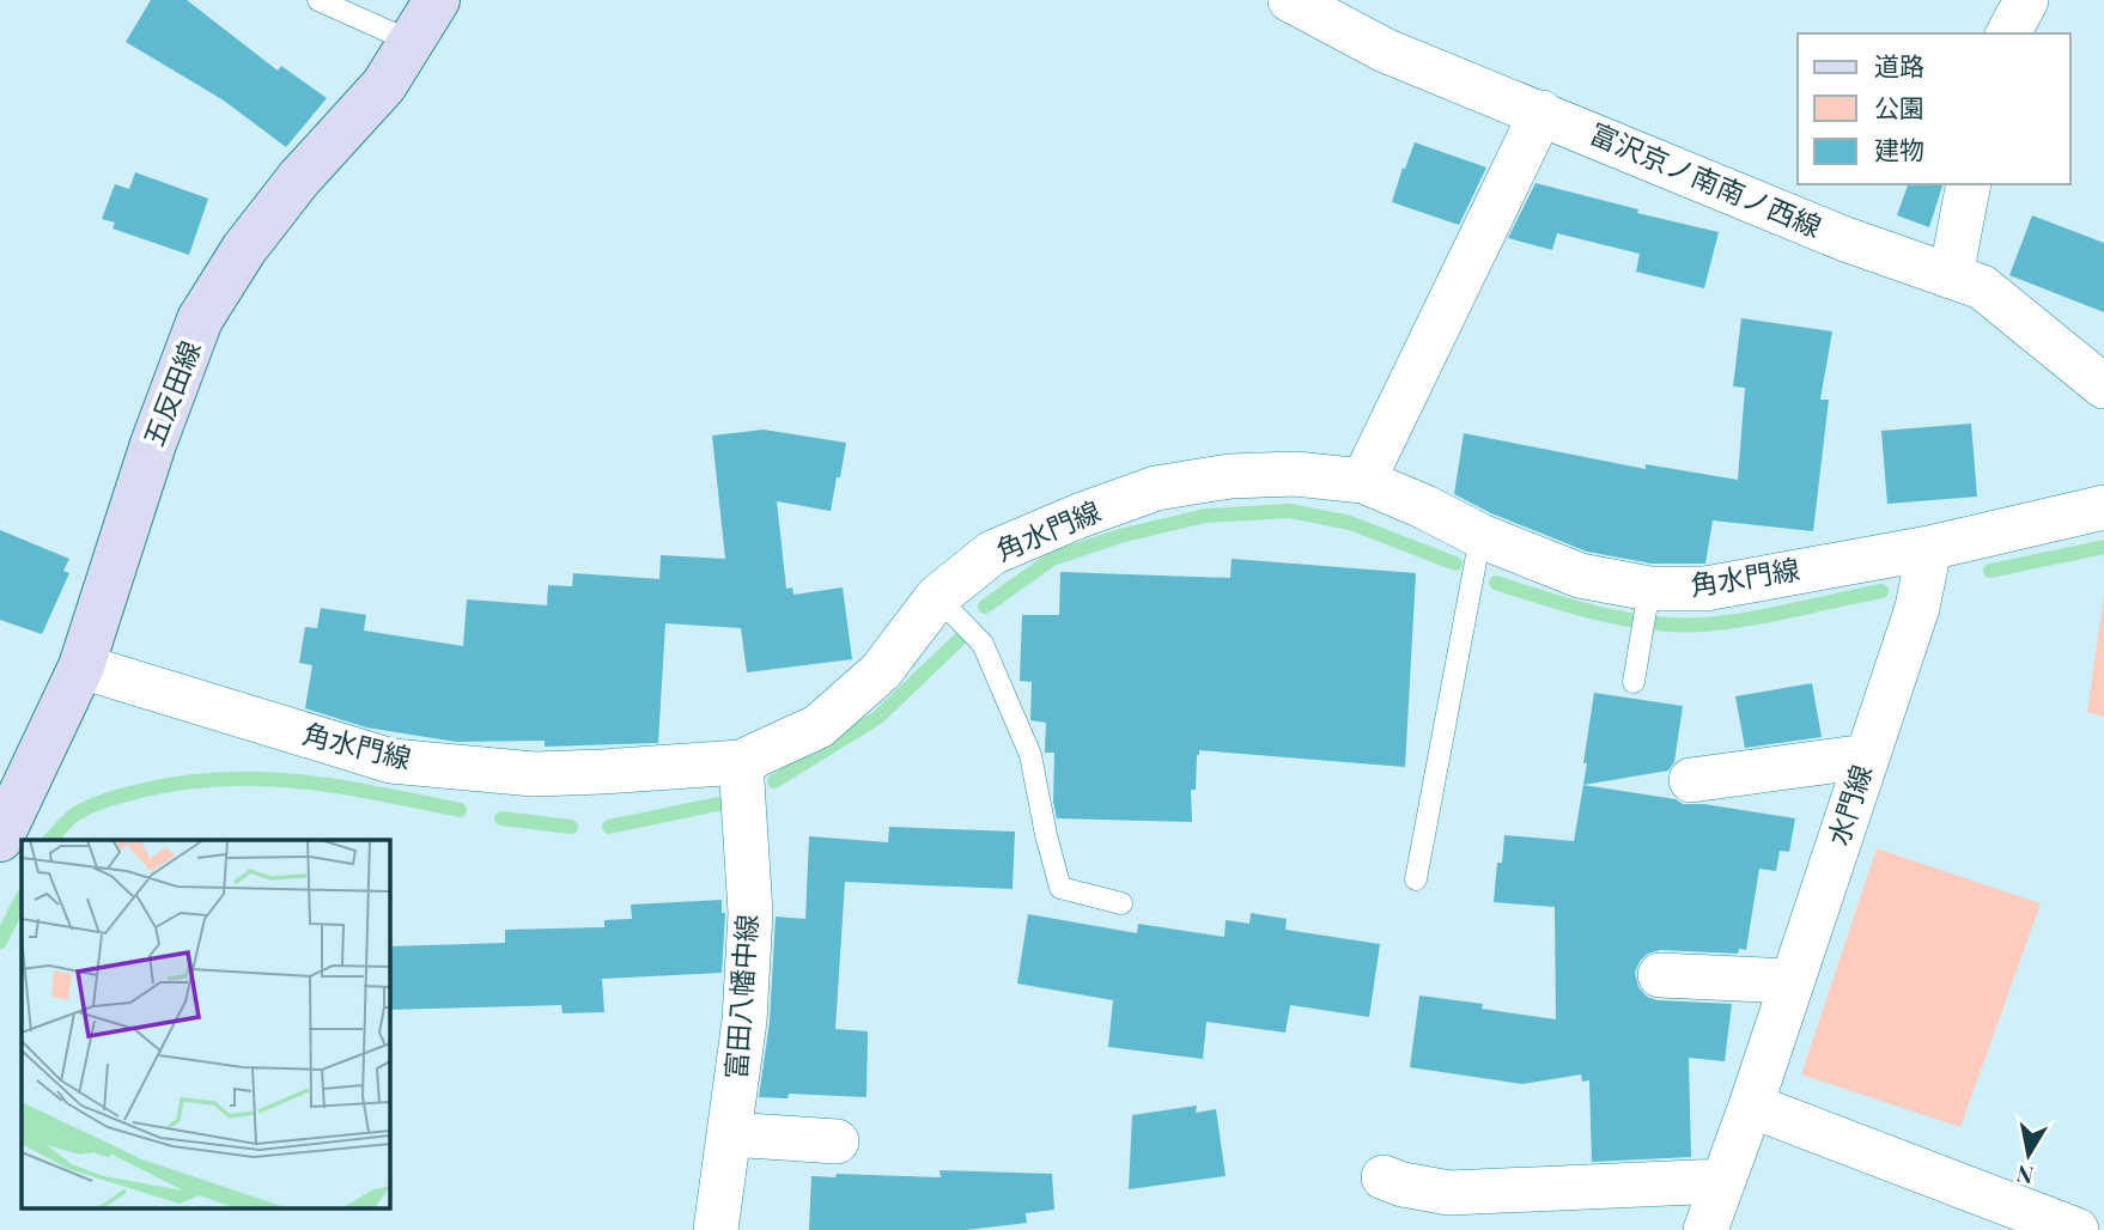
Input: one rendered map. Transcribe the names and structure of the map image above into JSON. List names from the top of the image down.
{
  "streets": {
    "street": [
      "富沢京ノ南南ノ西線",
      "五反田線",
      "角水門線",
      "水門線",
      "富田八幡中線"
    ]
  },
  "crossings": [
    ["五反田線", "角水門線"],
    ["角水門線", "水門線"],
    ["角水門線", "富田八幡中線"]
  ],
  "legend": ["道路", "公園", "建物"],
  "north": "bottom"
}
